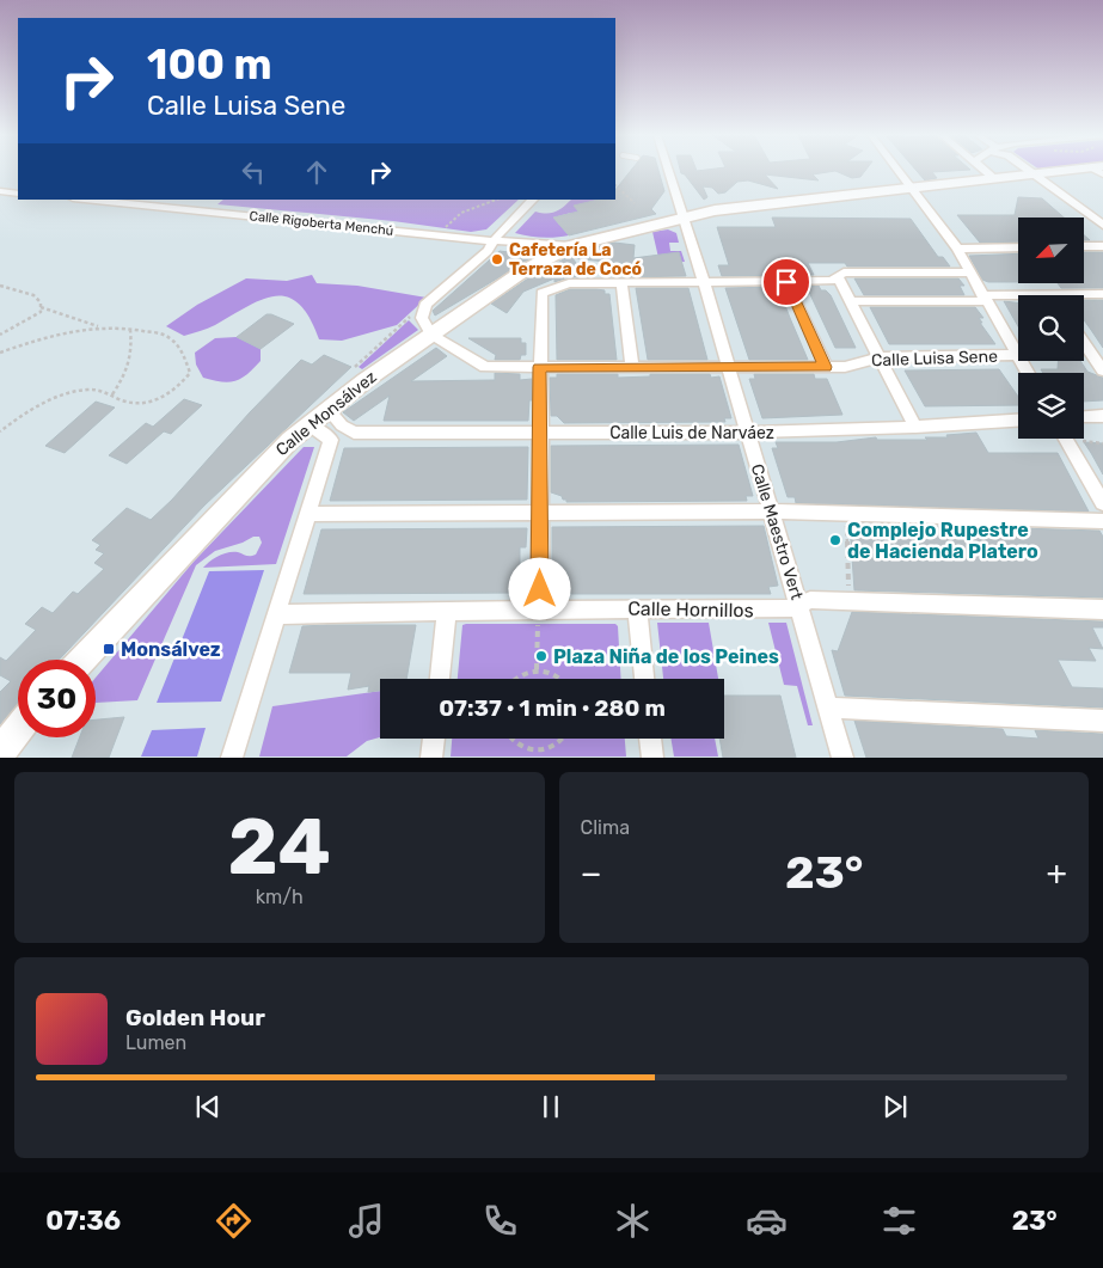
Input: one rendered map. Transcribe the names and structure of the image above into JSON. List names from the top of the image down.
{
  "streets": {
    "street": [
      "Calle Rigoberta Menchú",
      "Calle Luisa Sene",
      "Calle Monsálvez",
      "Calle Luis de Narváez",
      "Calle Maestro Vert",
      "Calle Hornillos"
    ]
  },
  "crossings": [
    ["Calle Rigoberta Menchú", "Calle Monsálvez"],
    ["Calle Luisa Sene", "Calle Monsálvez"],
    ["Calle Luisa Sene", "Calle Maestro Vert"],
    ["Calle Monsálvez", "Calle Maestro Vert"],
    ["Calle Luis de Narváez", "Calle Maestro Vert"],
    ["Calle Maestro Vert", "Calle Hornillos"]
  ],
  "places": {
    "other": ["Cafetería La Terraza de Cocó", "Complejo Rupestre de Hacienda Platero", "Plaza Niña de los Peines"],
    "transit": ["Monsálvez"]
  },
  "north": "bottom left",
  "page": {
    "turn": ["100 m", "Calle Luisa Sene"],
    "limit": "30",
    "trip": "07:37 · 1 min · 280 m",
    "tile": [
      ["24", "km/h"],
      "Clima"
    ],
    "heat": ["−", "23°", "+"],
    "song": ["Golden Hour", "Lumen"],
    "tabs": ["07:36", "23°"]
  }
}
